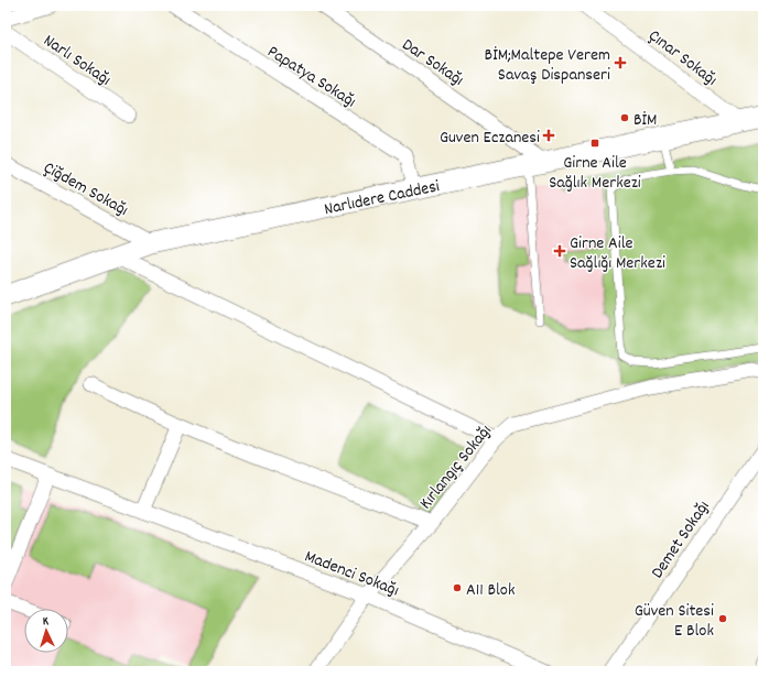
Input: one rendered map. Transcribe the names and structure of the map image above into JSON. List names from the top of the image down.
{
  "streets": {
    "street": [
      "Çınar Sokağı",
      "Narlı Sokağı",
      "Dar Sokağı",
      "Papatya Sokağı",
      "Çiğdem Sokağı",
      "Narlıdere Caddesi",
      "Kırlangıç Sokağı",
      "Demet Sokağı",
      "Madenci Sokağı"
    ]
  },
  "crossings": [
    ["Çınar Sokağı", "Narlıdere Caddesi"],
    ["Dar Sokağı", "Narlıdere Caddesi"],
    ["Papatya Sokağı", "Narlıdere Caddesi"],
    ["Çiğdem Sokağı", "Narlıdere Caddesi"],
    ["Kırlangıç Sokağı", "Madenci Sokağı"]
  ],
  "places": {
    "health": ["BİM;Maltepe Verem Savaş Dispanseri", "Guven Eczanesi", "Girne Aile Sağlığı Merkezi"],
    "other": ["BİM", "A11 Blok", "Güven Sitesi E Blok"],
    "transit": ["Girne Aile Sağlık Merkezi"]
  },
  "north": "top"
}
